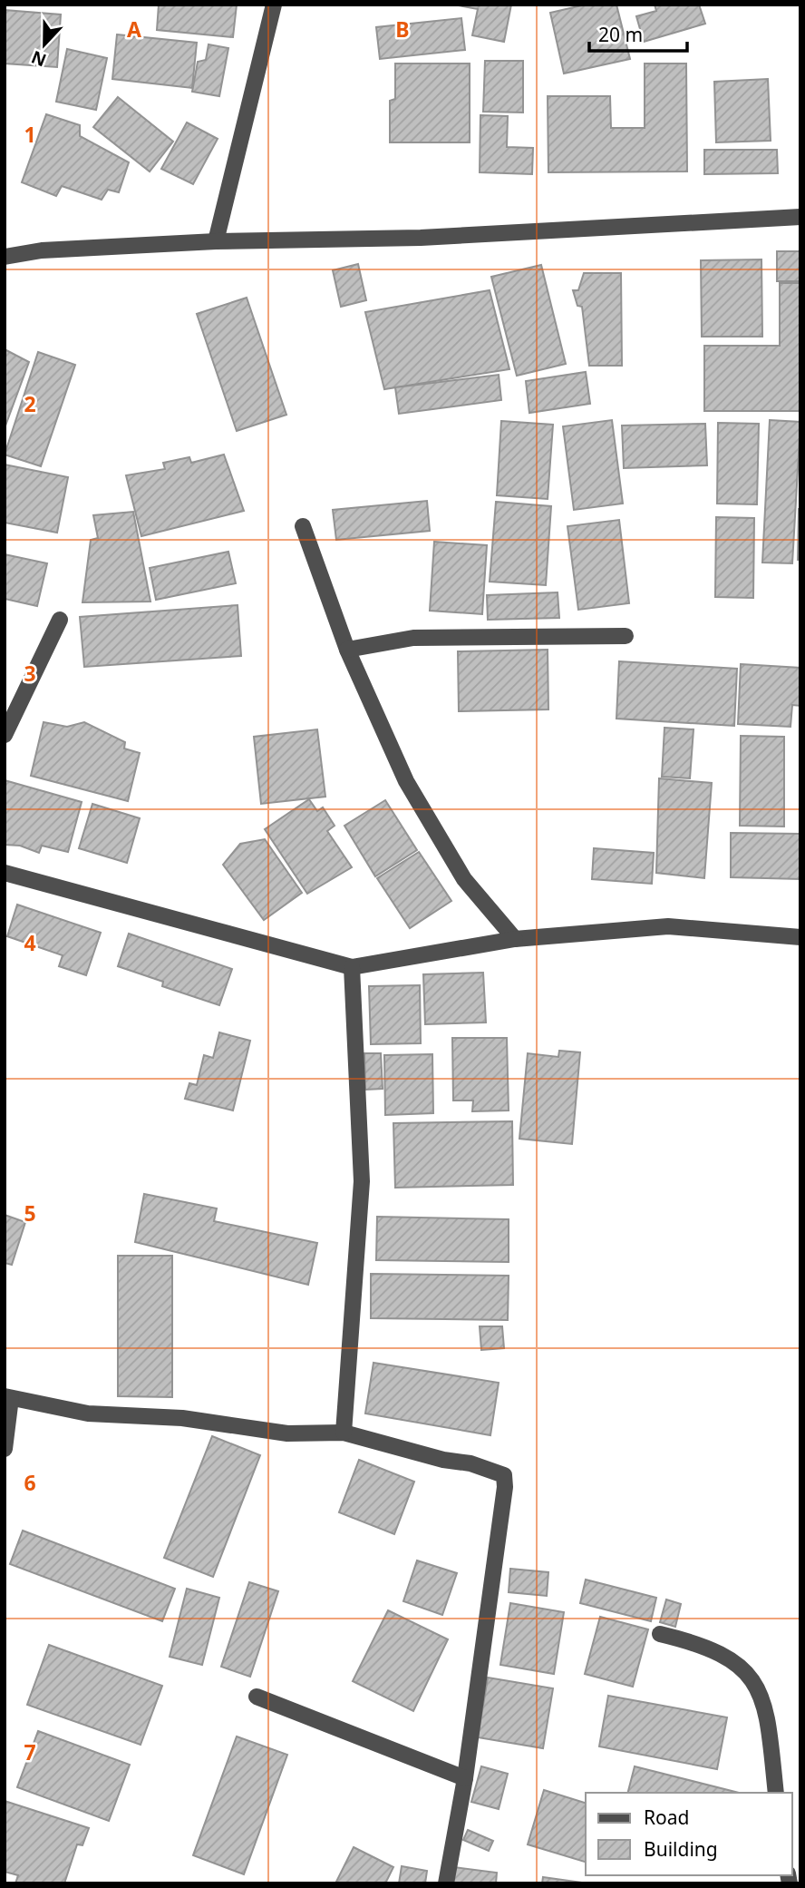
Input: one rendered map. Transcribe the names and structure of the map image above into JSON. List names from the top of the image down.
{
  "legend": ["Road", "Building"],
  "scale_bar": "20 m",
  "north": "bottom",
  "grid": {
    "columns": ["A", "B"],
    "rows": [
      "1",
      "2",
      "3",
      "4",
      "5",
      "6",
      "7"
    ]
  }
}
